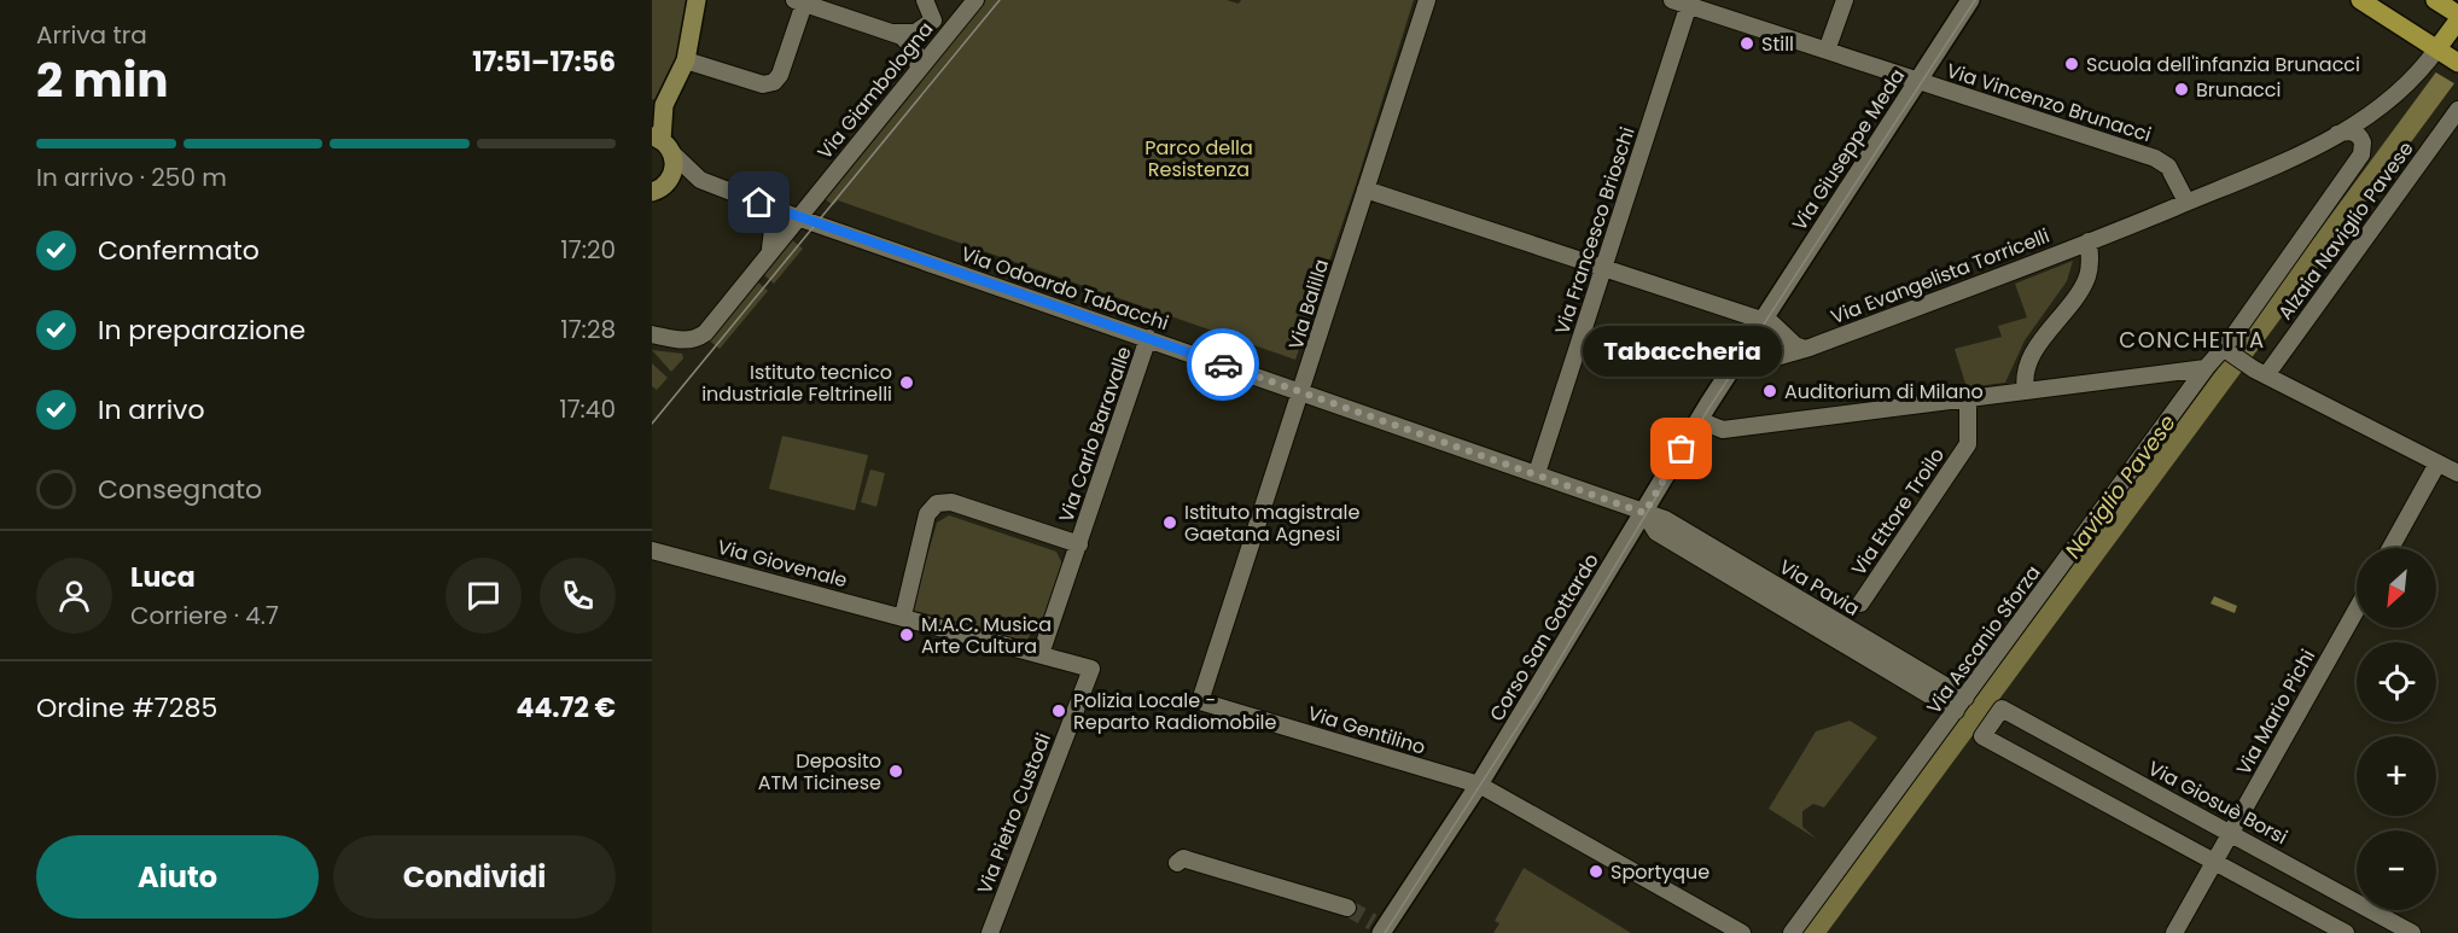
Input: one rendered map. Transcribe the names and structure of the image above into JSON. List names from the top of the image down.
{
  "streets": {
    "street": [
      "Via Giambologna",
      "Via Vincenzo Brunacci",
      "Via Giuseppe Meda",
      "Via Francesco Brioschi",
      "Alzaia Naviglio Pavese",
      "Via Evangelista Torricelli",
      "Via Odoardo Tabacchi",
      "Via Balilla",
      "Via Carlo Baravalle",
      "Via Ettore Troilo",
      "Via Giovenale",
      "Via Pavia",
      "Corso San Gottardo",
      "Via Ascanio Sforza",
      "Via Mario Pichi",
      "Via Gentilino",
      "Via Giosuè Borsi",
      "Via Pietro Custodi"
    ]
  },
  "crossings": [
    ["Via Giambologna", "Via Odoardo Tabacchi"],
    ["Via Vincenzo Brunacci", "Via Giuseppe Meda"],
    ["Via Vincenzo Brunacci", "Via Francesco Brioschi"],
    ["Via Vincenzo Brunacci", "Via Evangelista Torricelli"],
    ["Via Giuseppe Meda", "Via Evangelista Torricelli"],
    ["Via Giuseppe Meda", "Corso San Gottardo"],
    ["Via Francesco Brioschi", "Via Odoardo Tabacchi"],
    ["Via Evangelista Torricelli", "Corso San Gottardo"],
    ["Via Odoardo Tabacchi", "Via Balilla"],
    ["Via Odoardo Tabacchi", "Via Carlo Baravalle"],
    ["Via Odoardo Tabacchi", "Via Pavia"],
    ["Via Odoardo Tabacchi", "Corso San Gottardo"],
    ["Via Balilla", "Via Gentilino"],
    ["Via Carlo Baravalle", "Via Giovenale"],
    ["Via Carlo Baravalle", "Via Pietro Custodi"],
    ["Via Giovenale", "Via Pietro Custodi"],
    ["Via Pavia", "Corso San Gottardo"],
    ["Via Pavia", "Via Ascanio Sforza"],
    ["Corso San Gottardo", "Via Gentilino"],
    ["Via Mario Pichi", "Via Giosuè Borsi"]
  ],
  "districts": ["CONCHETTA"],
  "water": ["Naviglio Pavese"],
  "parks": ["Parco della Resistenza"],
  "places": [
    "Still",
    "Scuola dell'infanzia Brunacci",
    "Brunacci",
    "Istituto tecnico industriale Feltrinelli",
    "Auditorium di Milano",
    "Tabaccheria",
    "Istituto magistrale Gaetana Agnesi",
    "M.A.C. Musica Arte Cultura",
    "Polizia Locale - Reparto Radiomobile",
    "Deposito ATM Ticinese",
    "Sportyque"
  ],
  "north": "bottom left",
  "page": {
    "heading": ["2 min", "Arriva tra", "17:51–17:56"],
    "panel": [
      "Luca",
      "Corriere · 4.7",
      "Ordine #7285",
      "44.72 €"
    ],
    "bar": "In arrivo · 250 m",
    "list": [
      ["Confermato", "17:20"],
      ["In preparazione", "17:28"],
      ["In arrivo", "17:40"],
      "Consegnato"
    ],
    "bubble": "Tabaccheria",
    "map_buttons": ["+", "−"],
    "buttons": ["Aiuto", "Condividi"]
  }
}
